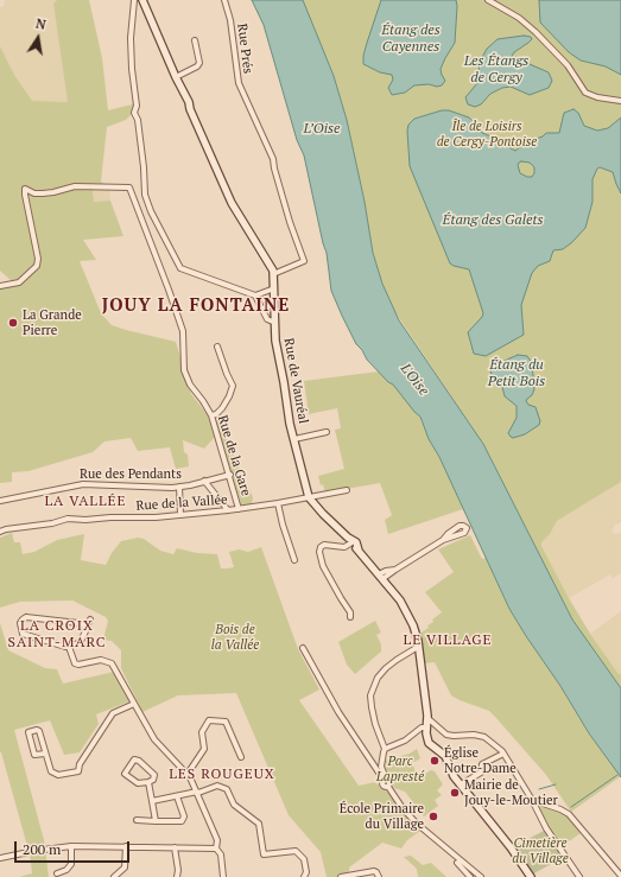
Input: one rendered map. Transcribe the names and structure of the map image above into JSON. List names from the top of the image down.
{
  "streets": {
    "street": [
      "Rue Prés",
      "Rue de Vauréal",
      "Rue de la Gare",
      "Rue des Pendants",
      "Rue de la Vallée"
    ]
  },
  "crossings": [
    ["Rue Prés", "Rue de Vauréal"],
    ["Rue de Vauréal", "Rue de la Vallée"],
    ["Rue de la Gare", "Rue des Pendants"],
    ["Rue de la Gare", "Rue de la Vallée"]
  ],
  "districts": [
    "JOUY LA FONTAINE",
    "LA VALLÉE",
    "LA CROIX SAINT-MARC",
    "LE VILLAGE",
    "LES ROUGEUX"
  ],
  "water": [
    "Étang des Cayennes",
    "Les Étangs de Cergy",
    "L’Oise",
    "Étang des Galets",
    "Étang du Petit Bois",
    "L'Oise"
  ],
  "parks": [
    "Île de Loisirs de Cergy-Pontoise",
    "Bois de la Vallée",
    "Parc Lapresté",
    "Cimetière du Village"
  ],
  "places": [
    "La Grande Pierre",
    "Église Notre-Dame",
    "Mairie de Jouy-le-Moutier",
    "École Primaire du Village"
  ],
  "scale_bar": "200 m",
  "north": "top"
}
